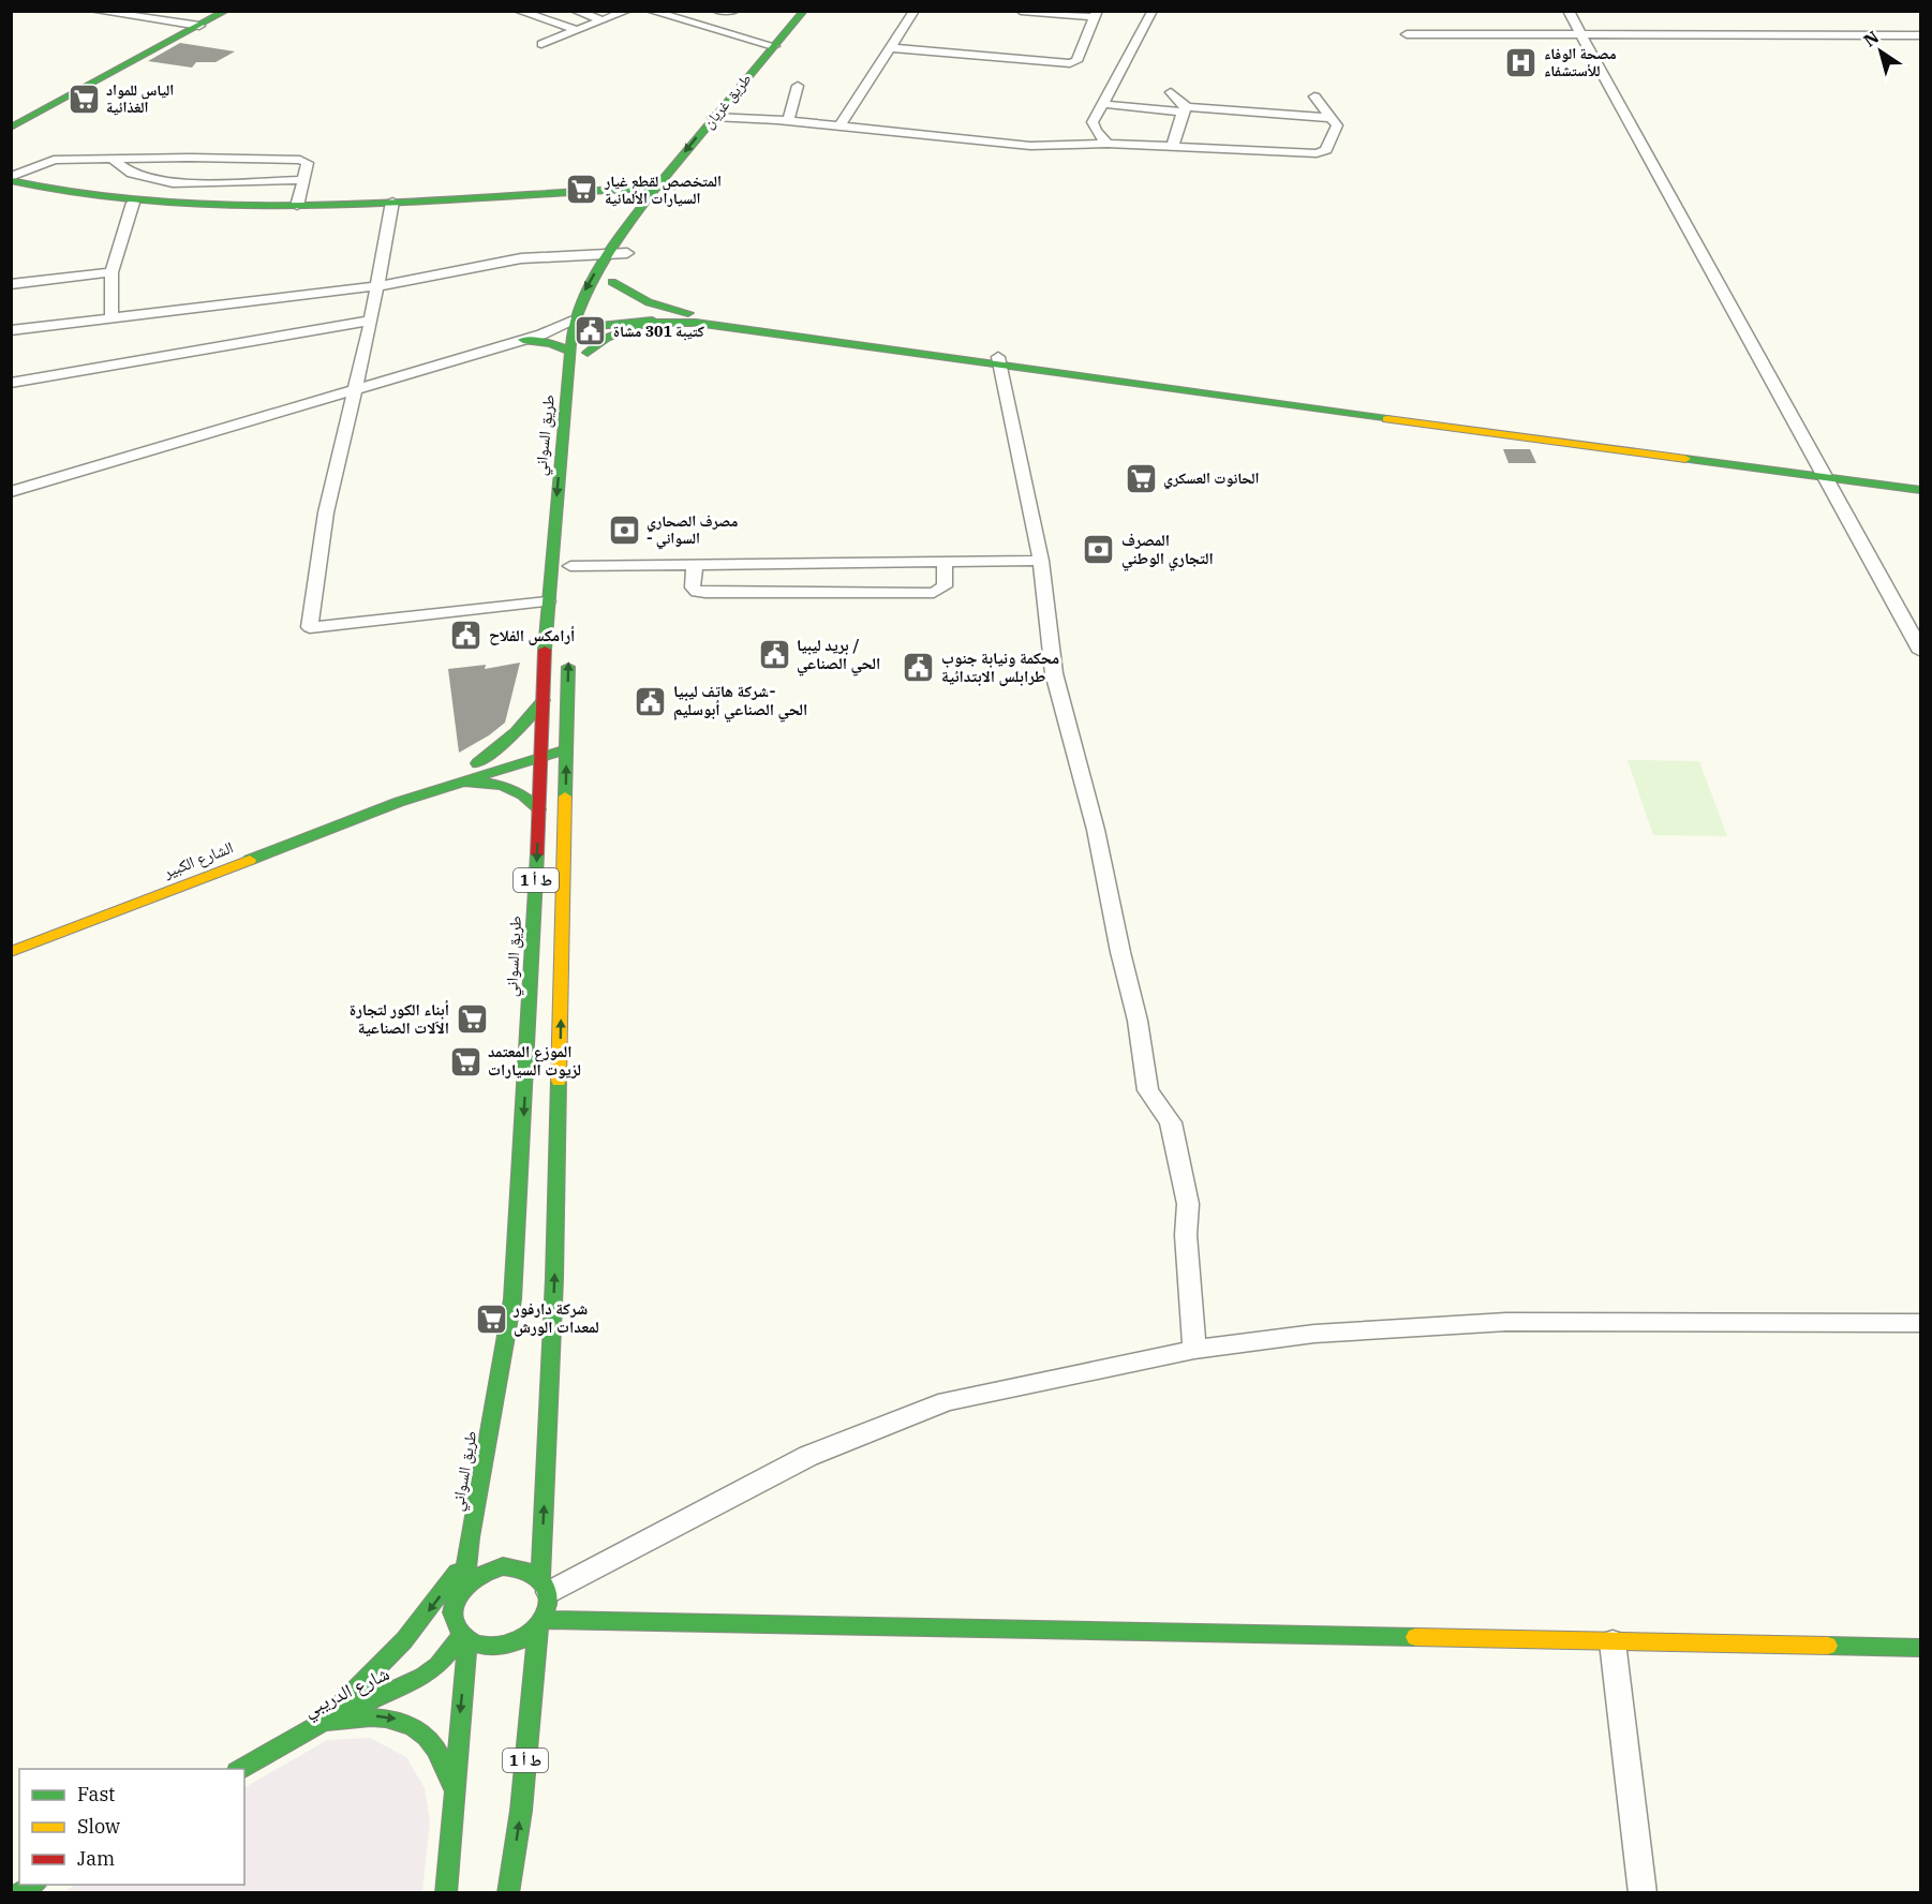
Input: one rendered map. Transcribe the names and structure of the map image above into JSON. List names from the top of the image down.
{
  "streets": {
    "main road": [
      "طريق غريان",
      "طريق السواني",
      "الشارع الكبير",
      "ط أ 1",
      "شارع الدريبي"
    ]
  },
  "crossings": [
    ["طريق غريان", "طريق السواني"],
    ["طريق السواني", "الشارع الكبير"],
    ["طريق السواني", "ط أ 1"],
    ["طريق السواني", "شارع الدريبي"],
    ["الشارع الكبير", "ط أ 1"],
    ["ط أ 1", "شارع الدريبي"]
  ],
  "places": {
    "hospital": ["مصحة الوفاء للأستشفاء"],
    "supermarket": [
      "الياس للمواد الغذائية",
      "المتخصص لقطع غيار السيارات الألمانية",
      "الحانوت العسكري",
      "أبناء الكور لتجارة الاَلات الصناعية",
      "الموزع المعتمد لزيوت السيارات",
      "شركة دارفور لمعدات الورش"
    ],
    "public building": [
      "كتيبة 301 مشاة",
      "أرامكس الفلاح",
      "بريد ليبيا / الحي الصناعي",
      "محكمة ونيابة جنوب طرابلس الابتدائية",
      "شركة هاتف ليبيا- الحي الصناعي أبوسليم"
    ],
    "bank": ["مصرف الصحاري - السواني", "المصرف التجاري الوطني"]
  },
  "legend": ["Fast", "Slow", "Jam"],
  "north": "top left"
}
